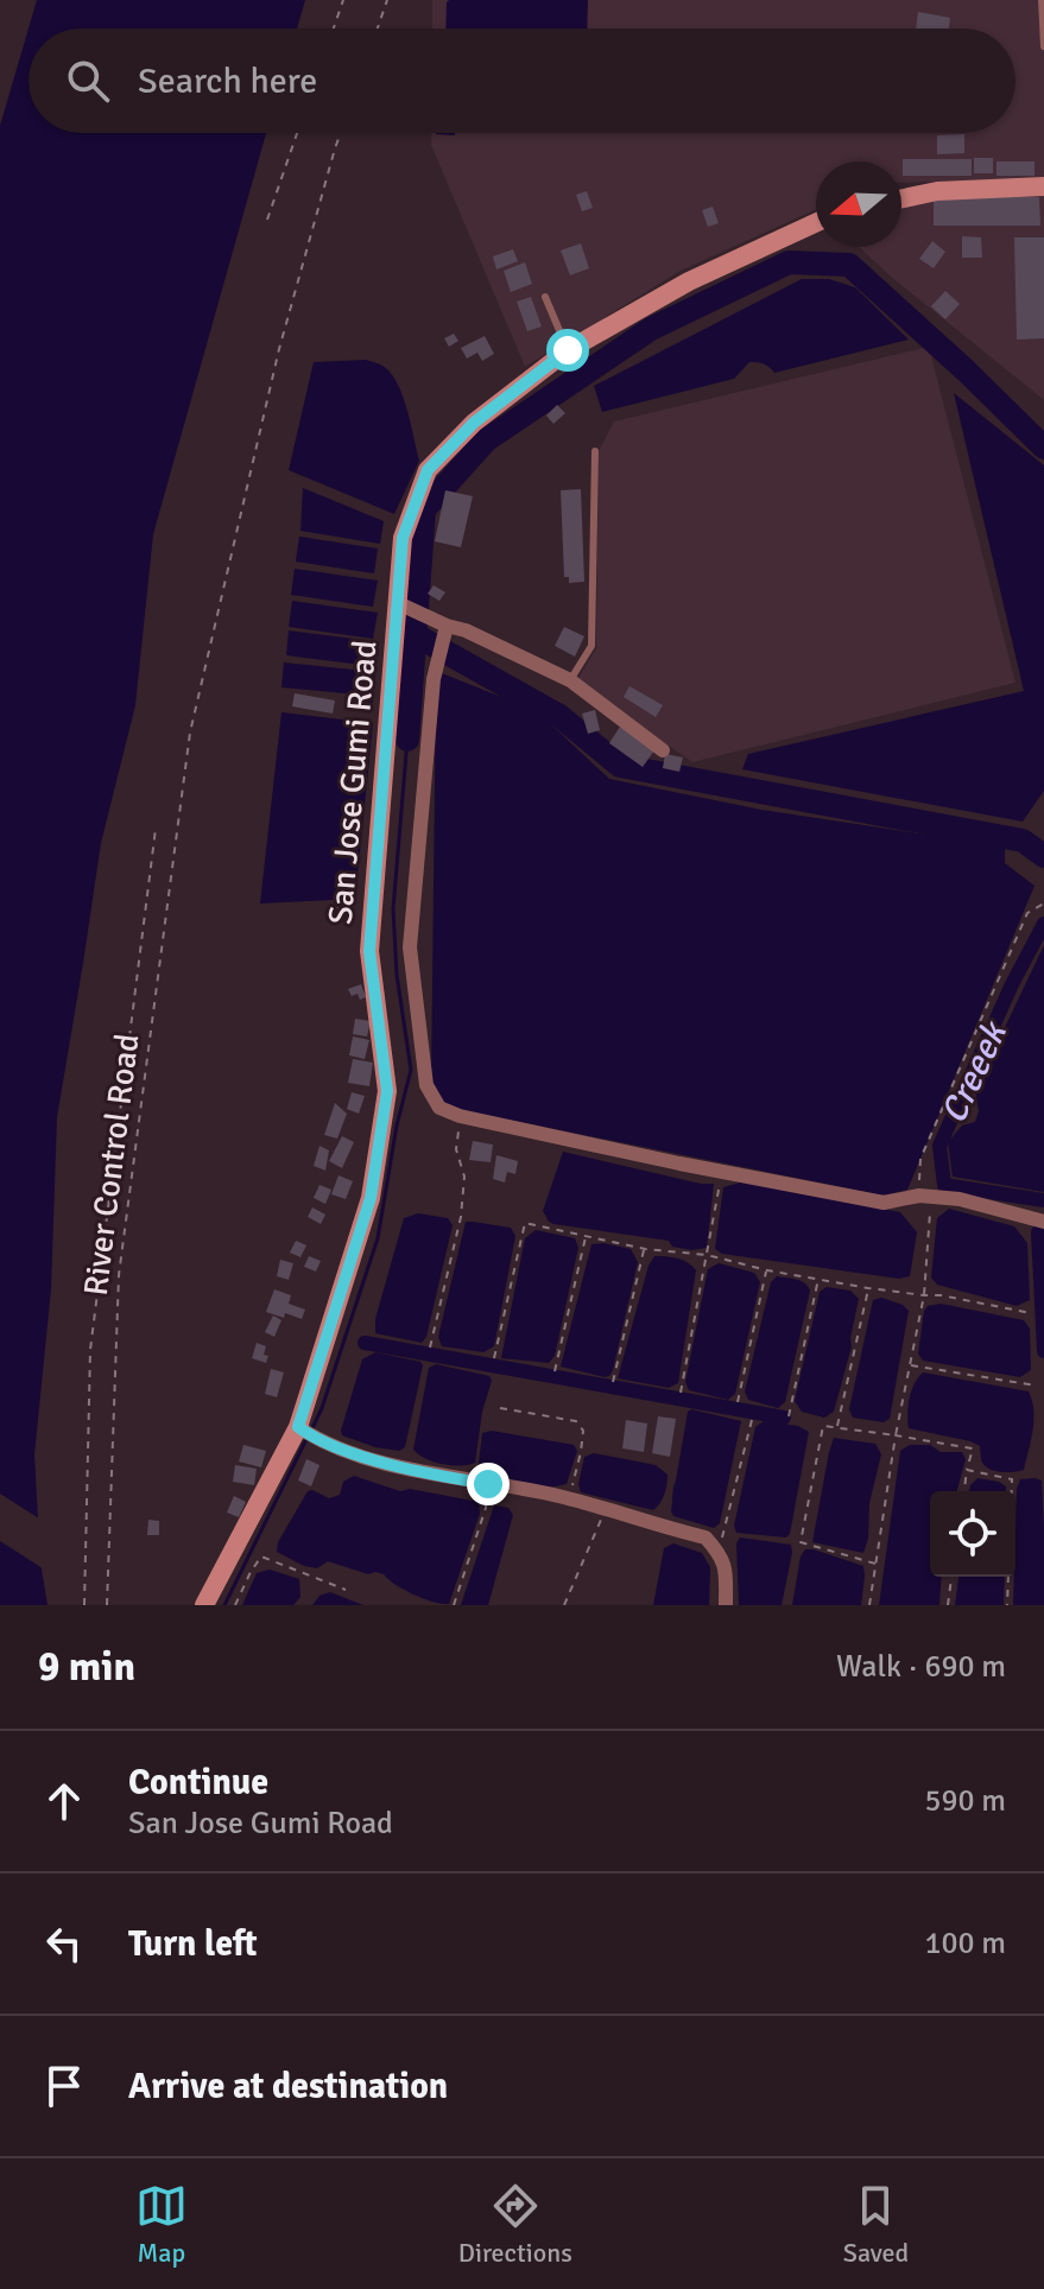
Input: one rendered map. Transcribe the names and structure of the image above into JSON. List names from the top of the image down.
{
  "streets": {
    "street": ["San Jose Gumi Road"],
    "path": ["River Control Road"]
  },
  "water": ["Creeek"],
  "north": "left",
  "page": {
    "search": "Search here",
    "heading": ["9 min", "Walk · 690 m"],
    "list": [
      ["Continue", "San Jose Gumi Road", "590 m"],
      ["Turn left", "100 m"],
      "Arrive at destination"
    ],
    "nav": ["Map", "Directions", "Saved"]
  }
}
